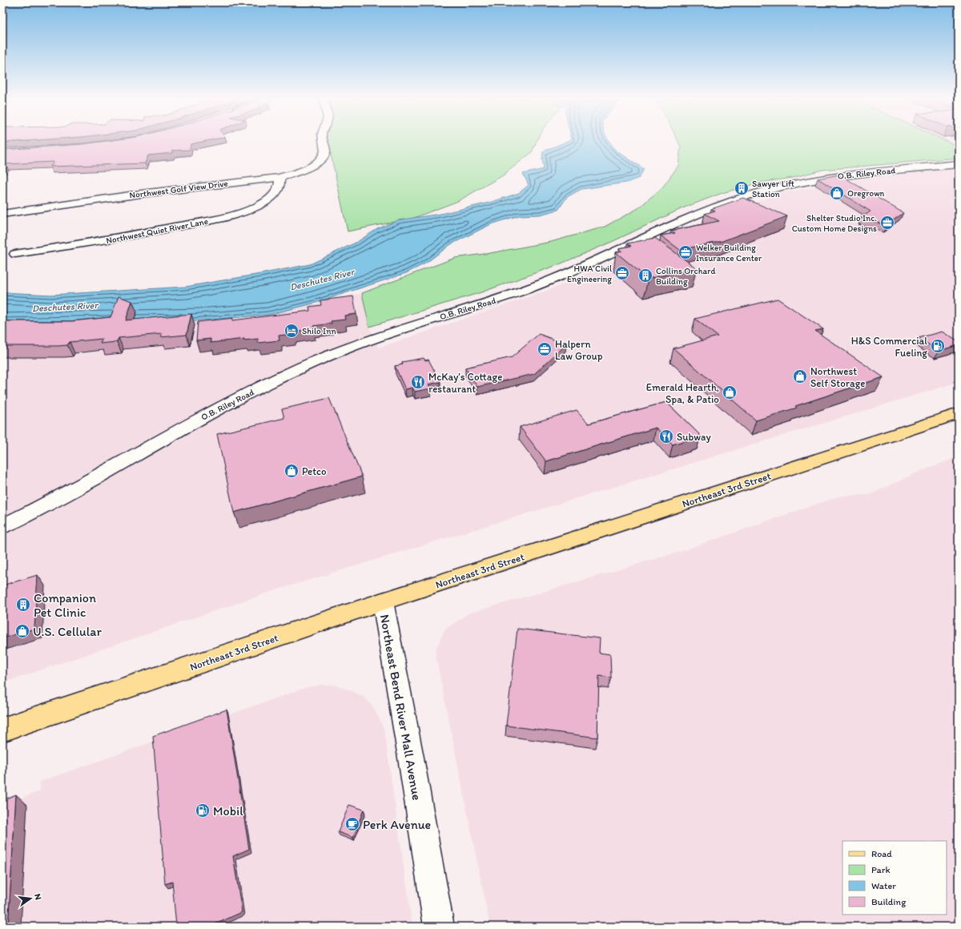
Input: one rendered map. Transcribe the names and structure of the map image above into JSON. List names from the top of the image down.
{
  "streets": {
    "main road": ["Northeast 3rd Street"],
    "street": [
      "O.B. Riley Road",
      "Northwest Golf View Drive",
      "Northwest Quiet River Lane",
      "Northeast Bend River Mall Avenue"
    ]
  },
  "crossings": [
    ["Northwest Golf View Drive", "Northwest Quiet River Lane"],
    ["Northeast 3rd Street", "Northeast Bend River Mall Avenue"]
  ],
  "water": ["Deschutes River"],
  "places": {
    "building": ["Sawyer Lift Station", "Collins Orchard Building", "Companion Pet Clinic"],
    "shop": [
      "Oregrown",
      "Northwest Self Storage",
      "Emerald Hearth, Spa, & Patio",
      "Petco",
      "U.S. Cellular"
    ],
    "office": [
      "Shelter Studio Inc. Custom Home Designs",
      "Welker Building Insurance Center",
      "HWA Civil Engineering",
      "Halpern Law Group"
    ],
    "hotel": ["Shilo Inn"],
    "fuel station": ["H&S Commercial Fueling", "Mobil"],
    "restaurant": ["McKay’s Cottage restaurant", "Subway"],
    "cafe": ["Perk Avenue"]
  },
  "legend": [
    "Road",
    "Park",
    "Water",
    "Building"
  ],
  "north": "right"
}
